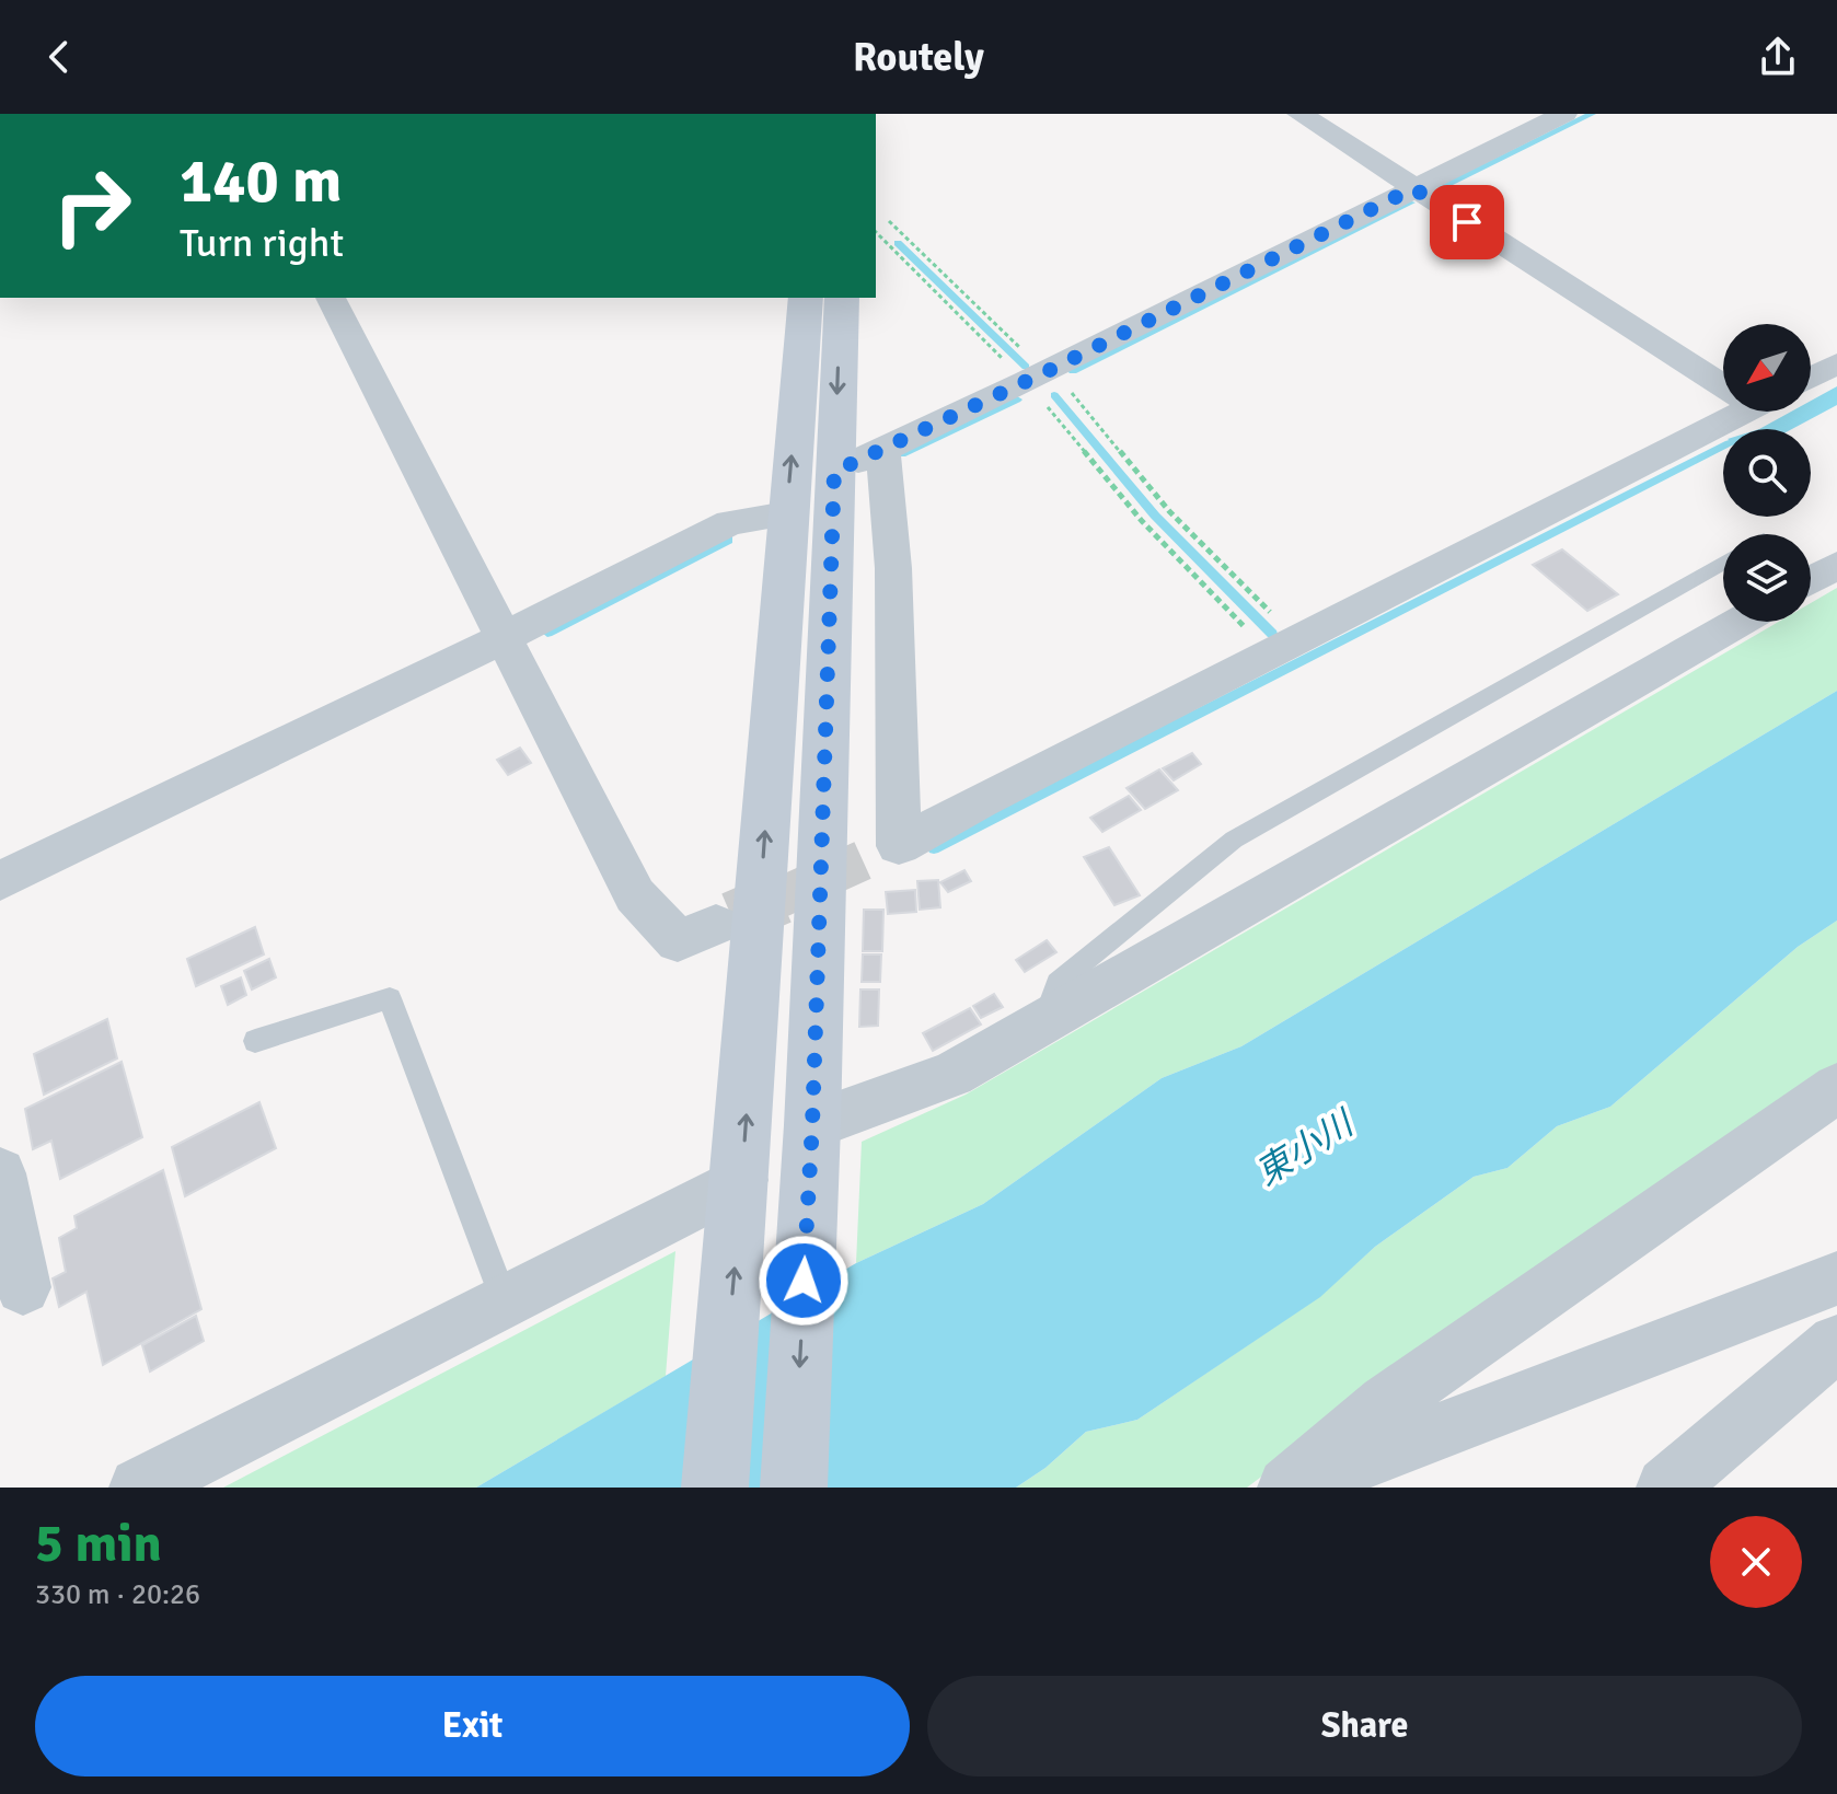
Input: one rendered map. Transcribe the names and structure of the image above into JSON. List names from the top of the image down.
{
  "water": ["東小川"],
  "north": "bottom left",
  "page": {
    "header": "Routely",
    "turn": ["140 m", "Turn right"],
    "heading": ["5 min", "330 m · 20:26"],
    "buttons": ["Exit", "Share"]
  }
}
